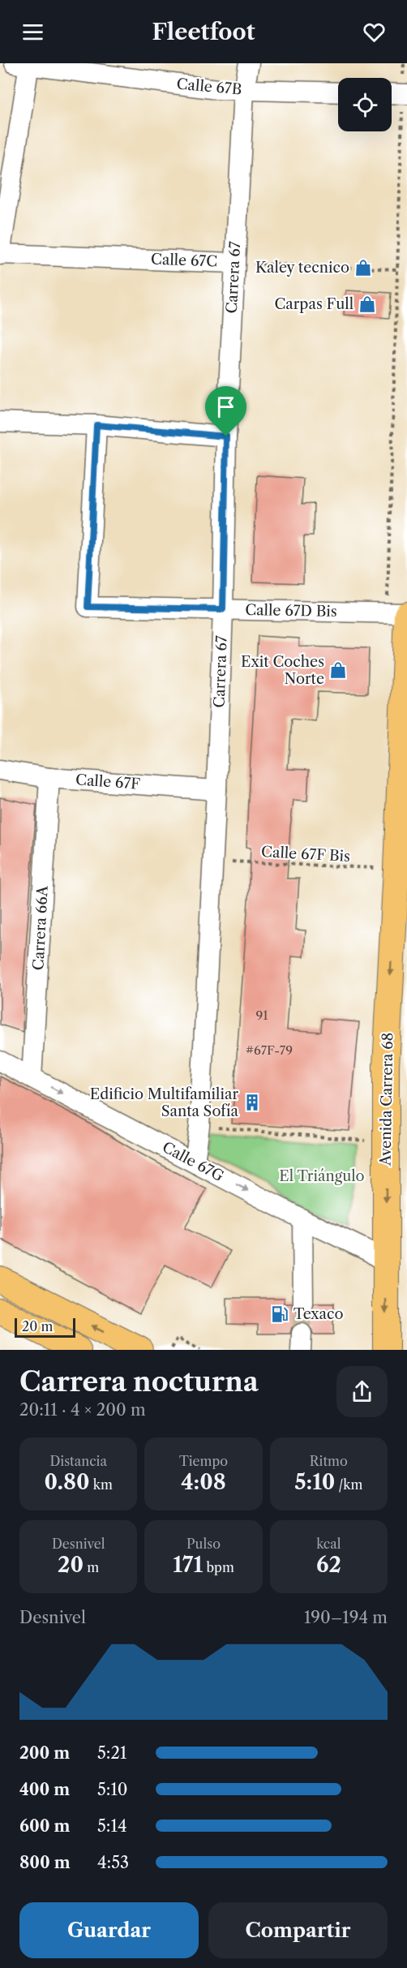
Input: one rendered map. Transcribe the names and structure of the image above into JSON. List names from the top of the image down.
{
  "streets": {
    "main road": ["Avenida Carrera 68"],
    "street": [
      "Calle 67B",
      "Calle 67C",
      "Carrera 67",
      "Calle 67D Bis",
      "Calle 67F",
      "Carrera 66A",
      "Calle 67G"
    ],
    "path": ["Calle 67F Bis"]
  },
  "crossings": [
    ["Calle 67B", "Carrera 67"],
    ["Calle 67C", "Carrera 67"],
    ["Carrera 67", "Calle 67D Bis"],
    ["Carrera 67", "Calle 67F"],
    ["Carrera 67", "Calle 67F Bis"],
    ["Carrera 67", "Calle 67G"],
    ["Calle 67D Bis", "Avenida Carrera 68"],
    ["Calle 67F", "Carrera 66A"],
    ["Calle 67F Bis", "Avenida Carrera 68"],
    ["Carrera 66A", "Calle 67G"],
    ["Avenida Carrera 68", "Calle 67G"]
  ],
  "one_way": ["Avenida Carrera 68", "Calle 67G"],
  "parks": ["El Triángulo"],
  "places": {
    "shop": ["Kaley tecnico", "Carpas Full", "Exit Coches Norte"],
    "building": ["Edificio Multifamiliar Santa Sofía"],
    "fuel station": ["Texaco"]
  },
  "house_numbers": ["91", "#67F-79"],
  "scale_bar": "20 m",
  "page": {
    "header": "Fleetfoot",
    "scale": "20 m",
    "heading": ["Carrera nocturna", "20:11 · 4 × 200 m"],
    "stats": [
      ["Distancia", "0.80 km"],
      ["Tiempo", "4:08"],
      ["Ritmo", "5:10 /km"],
      ["Desnivel", "20 m"],
      ["Pulso", "171 bpm"],
      ["kcal", "62"]
    ],
    "chart": ["Desnivel", "190–194 m"],
    "list": [
      {
        "name": "200 m",
        "note": "5:21"
      },
      {
        "name": "400 m",
        "note": "5:10"
      },
      {
        "name": "600 m",
        "note": "5:14"
      },
      {
        "name": "800 m",
        "note": "4:53"
      }
    ],
    "buttons": ["Guardar", "Compartir"]
  }
}
